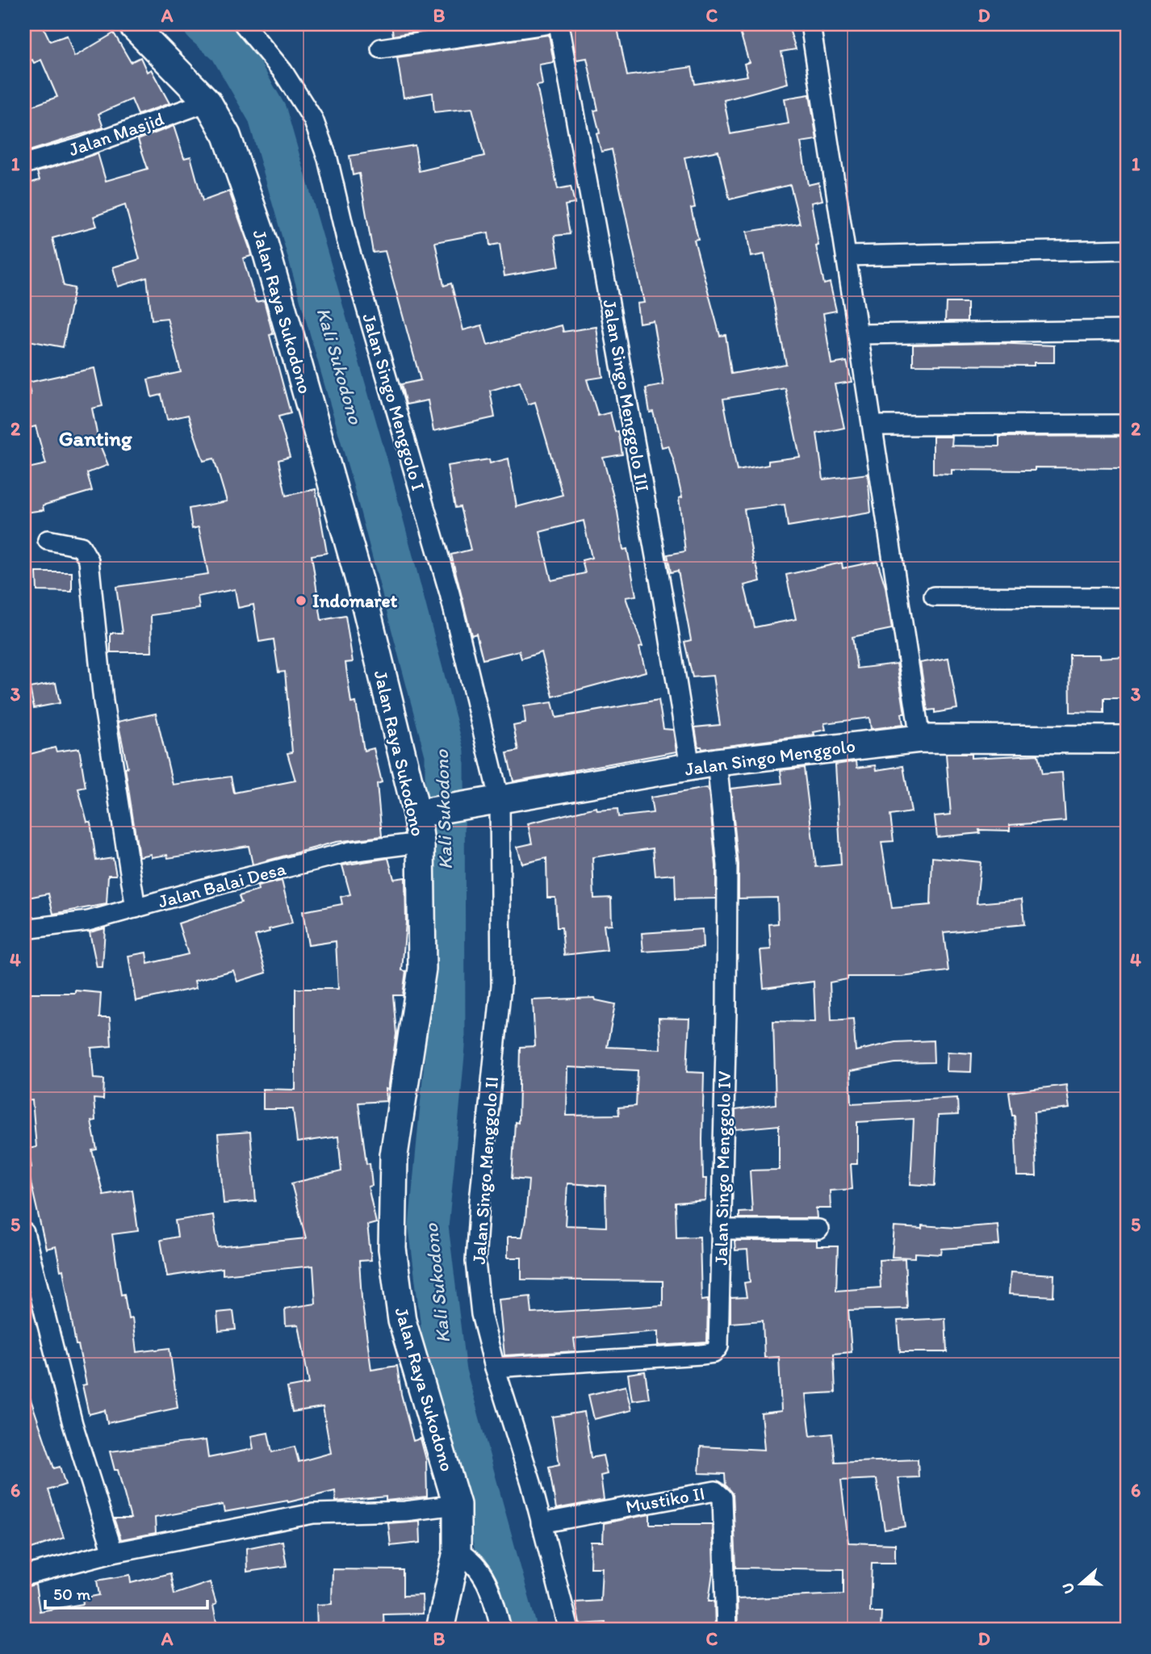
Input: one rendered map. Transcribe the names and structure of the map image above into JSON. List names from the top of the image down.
{
  "streets": {
    "main road": ["Jalan Raya Sukodono", "Jalan Singo Menggolo"],
    "street": [
      "Jalan Masjid",
      "Jalan Singo Menggolo III",
      "Jalan Singo Menggolo I",
      "Jalan Balai Desa",
      "Jalan Singo Menggolo IV",
      "Jalan Singo Menggolo II",
      "Mustiko II"
    ]
  },
  "crossings": [
    ["Jalan Masjid", "Jalan Raya Sukodono"],
    ["Jalan Raya Sukodono", "Jalan Singo Menggolo"],
    ["Jalan Raya Sukodono", "Jalan Balai Desa"],
    ["Jalan Singo Menggolo III", "Jalan Singo Menggolo"],
    ["Jalan Singo Menggolo I", "Jalan Singo Menggolo"],
    ["Jalan Singo Menggolo I", "Jalan Singo Menggolo II"],
    ["Jalan Singo Menggolo", "Jalan Singo Menggolo IV"],
    ["Jalan Singo Menggolo", "Jalan Singo Menggolo II"],
    ["Jalan Singo Menggolo IV", "Jalan Singo Menggolo II"],
    ["Jalan Singo Menggolo II", "Mustiko II"]
  ],
  "districts": ["Ganting"],
  "water": ["Kali Sukodono"],
  "places": ["Indomaret"],
  "scale_bar": "50 m",
  "north": "left",
  "grid": {
    "columns": [
      "A",
      "B",
      "C",
      "D"
    ],
    "rows": [
      "1",
      "2",
      "3",
      "4",
      "5",
      "6"
    ]
  }
}
